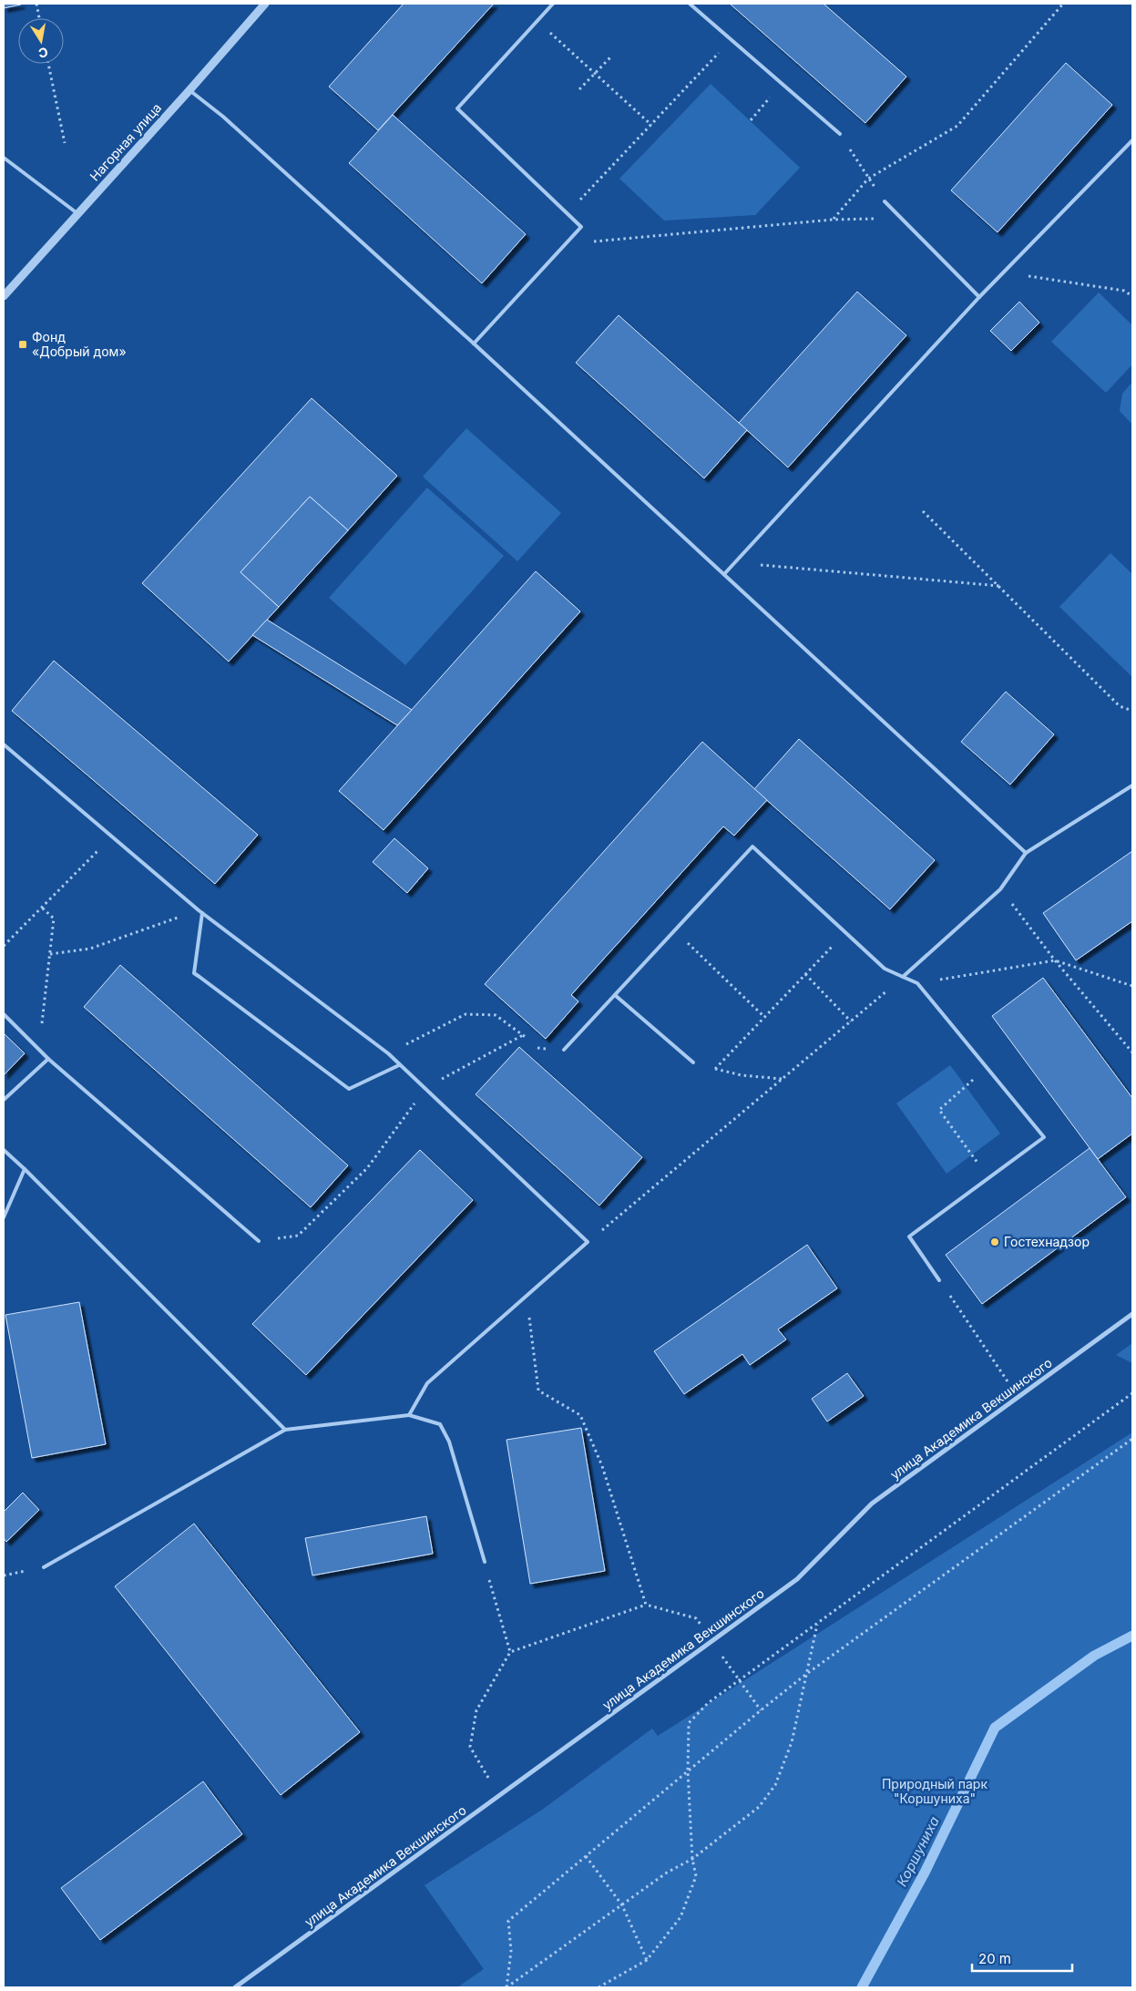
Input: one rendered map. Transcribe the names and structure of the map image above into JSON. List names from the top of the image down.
{
  "streets": {
    "street": ["Нагорная улица", "улица Академика Векшинского"]
  },
  "water": ["Коршуниха"],
  "parks": ["Природный парк \"Коршуниха\""],
  "places": {
    "transit": ["Фонд «Добрый дом»"],
    "other": ["Гостехнадзор"]
  },
  "scale_bar": "20 m",
  "north": "bottom"
}
